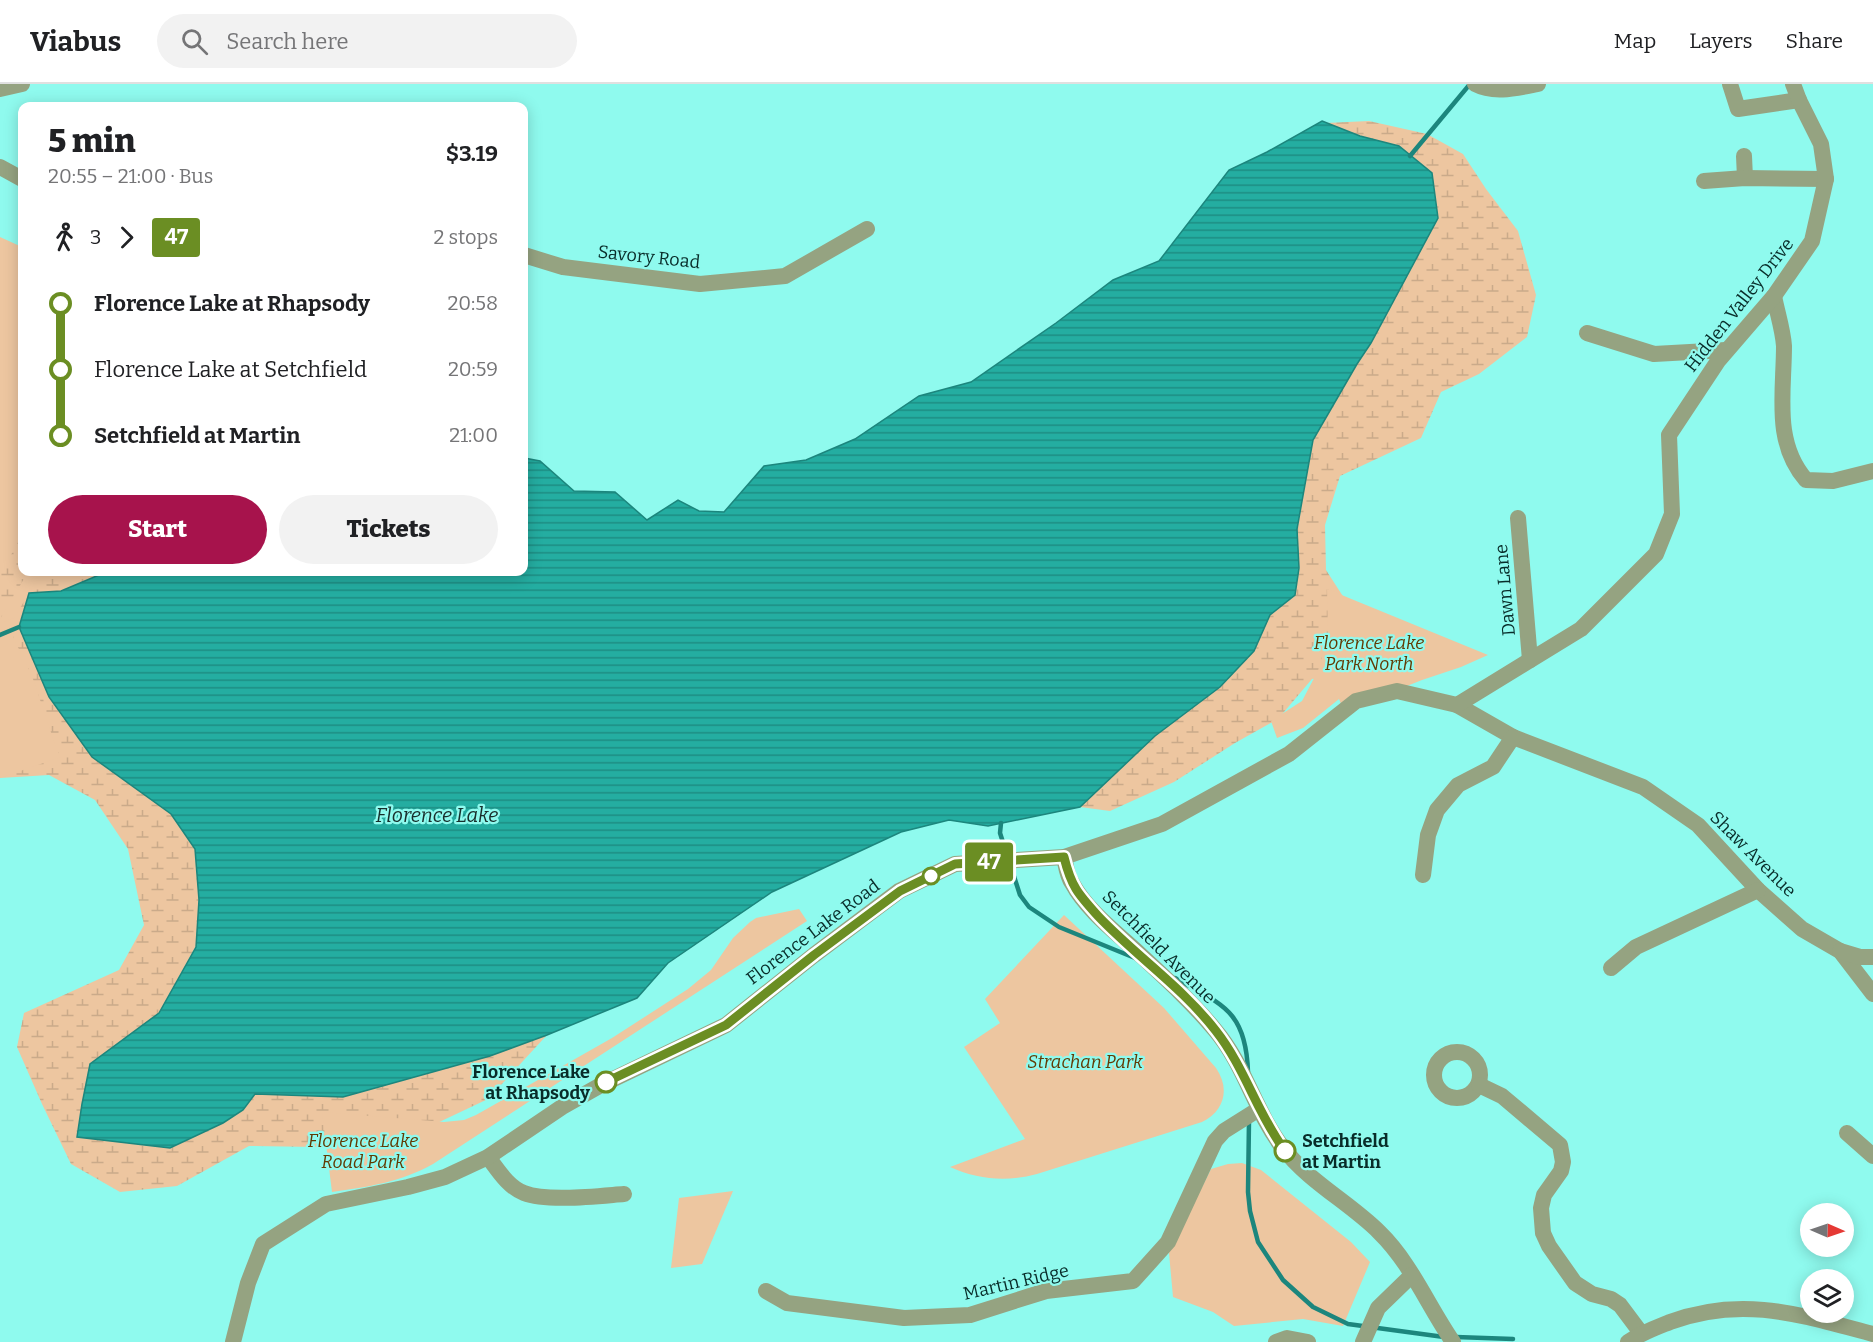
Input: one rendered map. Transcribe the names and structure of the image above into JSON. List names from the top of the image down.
{
  "streets": {
    "street": [
      "Savory Road",
      "Hidden Valley Drive",
      "Dawn Lane",
      "Shaw Avenue",
      "Florence Lake Road",
      "Setchfield Avenue",
      "Martin Ridge"
    ]
  },
  "crossings": [
    ["Hidden Valley Drive", "Dawn Lane"],
    ["Shaw Avenue", "Florence Lake Road"],
    ["Florence Lake Road", "Setchfield Avenue"],
    ["Setchfield Avenue", "Martin Ridge"]
  ],
  "water": ["Florence Lake"],
  "parks": ["Florence Lake Park North", "Strachan Park", "Florence Lake Road Park"],
  "places": ["Florence Lake at Rhapsody", "Setchfield at Martin"],
  "lines": ["bus line 47"],
  "north": "right",
  "page": {
    "header": "Viabus",
    "search": "Search here",
    "nav": ["Map", "Layers", "Share"],
    "on_map": "47",
    "heading": ["5 min", "20:55 – 21:00 · Bus", "$3.19"],
    "legs": ["3", "47", "2 stops"],
    "list": [
      {
        "name": "Florence Lake at Rhapsody",
        "value": "20:58"
      },
      {
        "name": "Florence Lake at Setchfield",
        "value": "20:59"
      },
      {
        "name": "Setchfield at Martin",
        "value": "21:00"
      }
    ],
    "buttons": ["Start", "Tickets"]
  }
}
